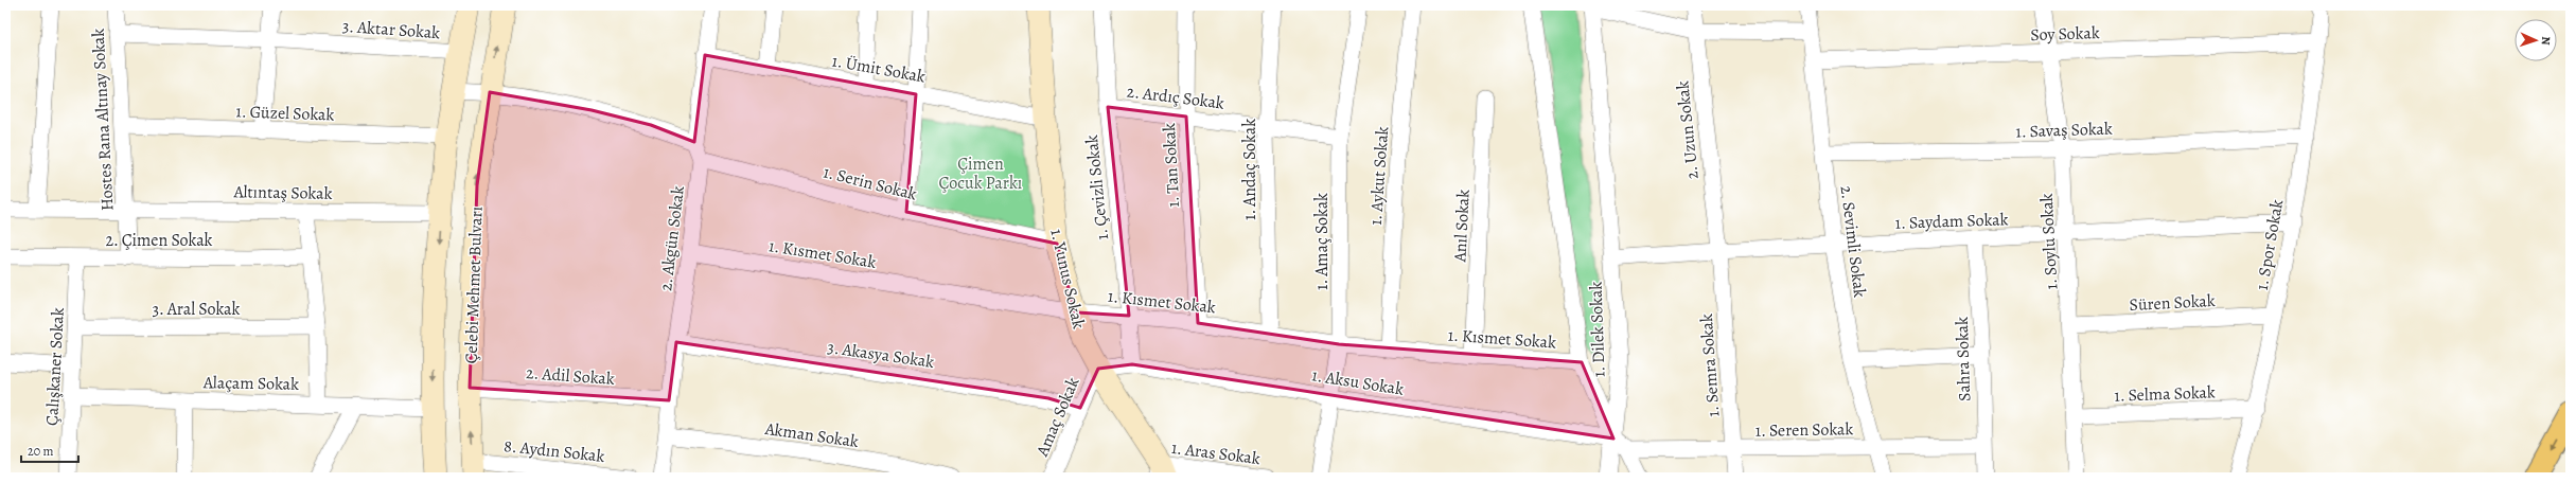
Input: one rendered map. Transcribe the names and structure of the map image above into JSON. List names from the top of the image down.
{
  "streets": {
    "main road": ["1. Yunus Sokak", "Çelebi Mehmet Bulvarı"],
    "street": [
      "3. Aktar Sokak",
      "Soy Sokak",
      "1. Ümit Sokak",
      "2. Ardıç Sokak",
      "1. Güzel Sokak",
      "Hostes Rana Altınay Sokak",
      "1. Savaş Sokak",
      "2. Uzun Sokak",
      "1. Tan Sokak",
      "1. Andaç Sokak",
      "1. Aykut Sokak",
      "1. Serin Sokak",
      "1. Çevizli Sokak",
      "Altıntaş Sokak",
      "1. Saydam Sokak",
      "Anıl Sokak",
      "2. Akgün Sokak",
      "2. Çimen Sokak",
      "1. Amaç Sokak",
      "2. Sevimli Sokak",
      "1. Soylu Sokak",
      "1. Spor Sokak",
      "1. Kısmet Sokak",
      "Süren Sokak",
      "3. Aral Sokak",
      "1. Dilek Sokak",
      "3. Akasya Sokak",
      "Sahra Sokak",
      "1. Semra Sokak",
      "Çalışkaner Sokak",
      "2. Adil Sokak",
      "1. Aksu Sokak",
      "Alaçam Sokak",
      "1. Selma Sokak",
      "Amaç Sokak",
      "1. Seren Sokak",
      "Akman Sokak",
      "8. Aydın Sokak",
      "1. Aras Sokak"
    ]
  },
  "crossings": [
    ["3. Aktar Sokak", "Hostes Rana Altınay Sokak"],
    ["3. Aktar Sokak", "Çelebi Mehmet Bulvarı"],
    ["Soy Sokak", "2. Sevimli Sokak"],
    ["Soy Sokak", "1. Soylu Sokak"],
    ["Soy Sokak", "1. Spor Sokak"],
    ["1. Ümit Sokak", "2. Akgün Sokak"],
    ["1. Ümit Sokak", "1. Yunus Sokak"],
    ["2. Ardıç Sokak", "1. Tan Sokak"],
    ["2. Ardıç Sokak", "1. Andaç Sokak"],
    ["2. Ardıç Sokak", "1. Çevizli Sokak"],
    ["2. Ardıç Sokak", "1. Amaç Sokak"],
    ["1. Güzel Sokak", "Hostes Rana Altınay Sokak"],
    ["1. Güzel Sokak", "Çelebi Mehmet Bulvarı"],
    ["Hostes Rana Altınay Sokak", "Altıntaş Sokak"],
    ["Hostes Rana Altınay Sokak", "2. Çimen Sokak"],
    ["1. Savaş Sokak", "2. Sevimli Sokak"],
    ["1. Savaş Sokak", "1. Soylu Sokak"],
    ["1. Savaş Sokak", "1. Spor Sokak"],
    ["2. Uzun Sokak", "1. Saydam Sokak"],
    ["2. Uzun Sokak", "1. Semra Sokak"],
    ["1. Tan Sokak", "1. Kısmet Sokak"],
    ["1. Andaç Sokak", "1. Kısmet Sokak"],
    ["1. Aykut Sokak", "1. Kısmet Sokak"],
    ["1. Serin Sokak", "2. Akgün Sokak"],
    ["1. Serin Sokak", "1. Yunus Sokak"],
    ["1. Çevizli Sokak", "1. Kısmet Sokak"],
    ["1. Çevizli Sokak", "1. Aksu Sokak"],
    ["Altıntaş Sokak", "Çelebi Mehmet Bulvarı"],
    ["1. Saydam Sokak", "2. Sevimli Sokak"],
    ["1. Saydam Sokak", "1. Soylu Sokak"],
    ["1. Saydam Sokak", "1. Spor Sokak"],
    ["1. Saydam Sokak", "1. Dilek Sokak"],
    ["1. Saydam Sokak", "Sahra Sokak"],
    ["1. Saydam Sokak", "1. Semra Sokak"],
    ["Anıl Sokak", "1. Kısmet Sokak"],
    ["2. Akgün Sokak", "1. Kısmet Sokak"],
    ["2. Akgün Sokak", "3. Akasya Sokak"],
    ["2. Akgün Sokak", "2. Adil Sokak"],
    ["2. Akgün Sokak", "Akman Sokak"],
    ["2. Çimen Sokak", "Çalışkaner Sokak"],
    ["1. Amaç Sokak", "1. Kısmet Sokak"],
    ["1. Amaç Sokak", "1. Aksu Sokak"],
    ["2. Sevimli Sokak", "1. Seren Sokak"],
    ["1. Soylu Sokak", "Süren Sokak"],
    ["1. Soylu Sokak", "1. Selma Sokak"],
    ["1. Spor Sokak", "Süren Sokak"],
    ["1. Spor Sokak", "1. Selma Sokak"],
    ["1. Kısmet Sokak", "1. Yunus Sokak"],
    ["1. Kısmet Sokak", "1. Dilek Sokak"],
    ["1. Yunus Sokak", "1. Aksu Sokak"],
    ["1. Yunus Sokak", "Amaç Sokak"],
    ["1. Yunus Sokak", "1. Aras Sokak"],
    ["Çelebi Mehmet Bulvarı", "2. Adil Sokak"],
    ["Çelebi Mehmet Bulvarı", "Alaçam Sokak"],
    ["Çelebi Mehmet Bulvarı", "8. Aydın Sokak"],
    ["3. Aral Sokak", "Çalışkaner Sokak"],
    ["1. Dilek Sokak", "1. Aksu Sokak"],
    ["3. Akasya Sokak", "Amaç Sokak"],
    ["Sahra Sokak", "1. Seren Sokak"],
    ["1. Semra Sokak", "1. Seren Sokak"],
    ["Çalışkaner Sokak", "Alaçam Sokak"],
    ["1. Aksu Sokak", "Amaç Sokak"]
  ],
  "parks": ["Çimen Çocuk Parkı"],
  "scale_bar": "20 m",
  "north": "right"
}
